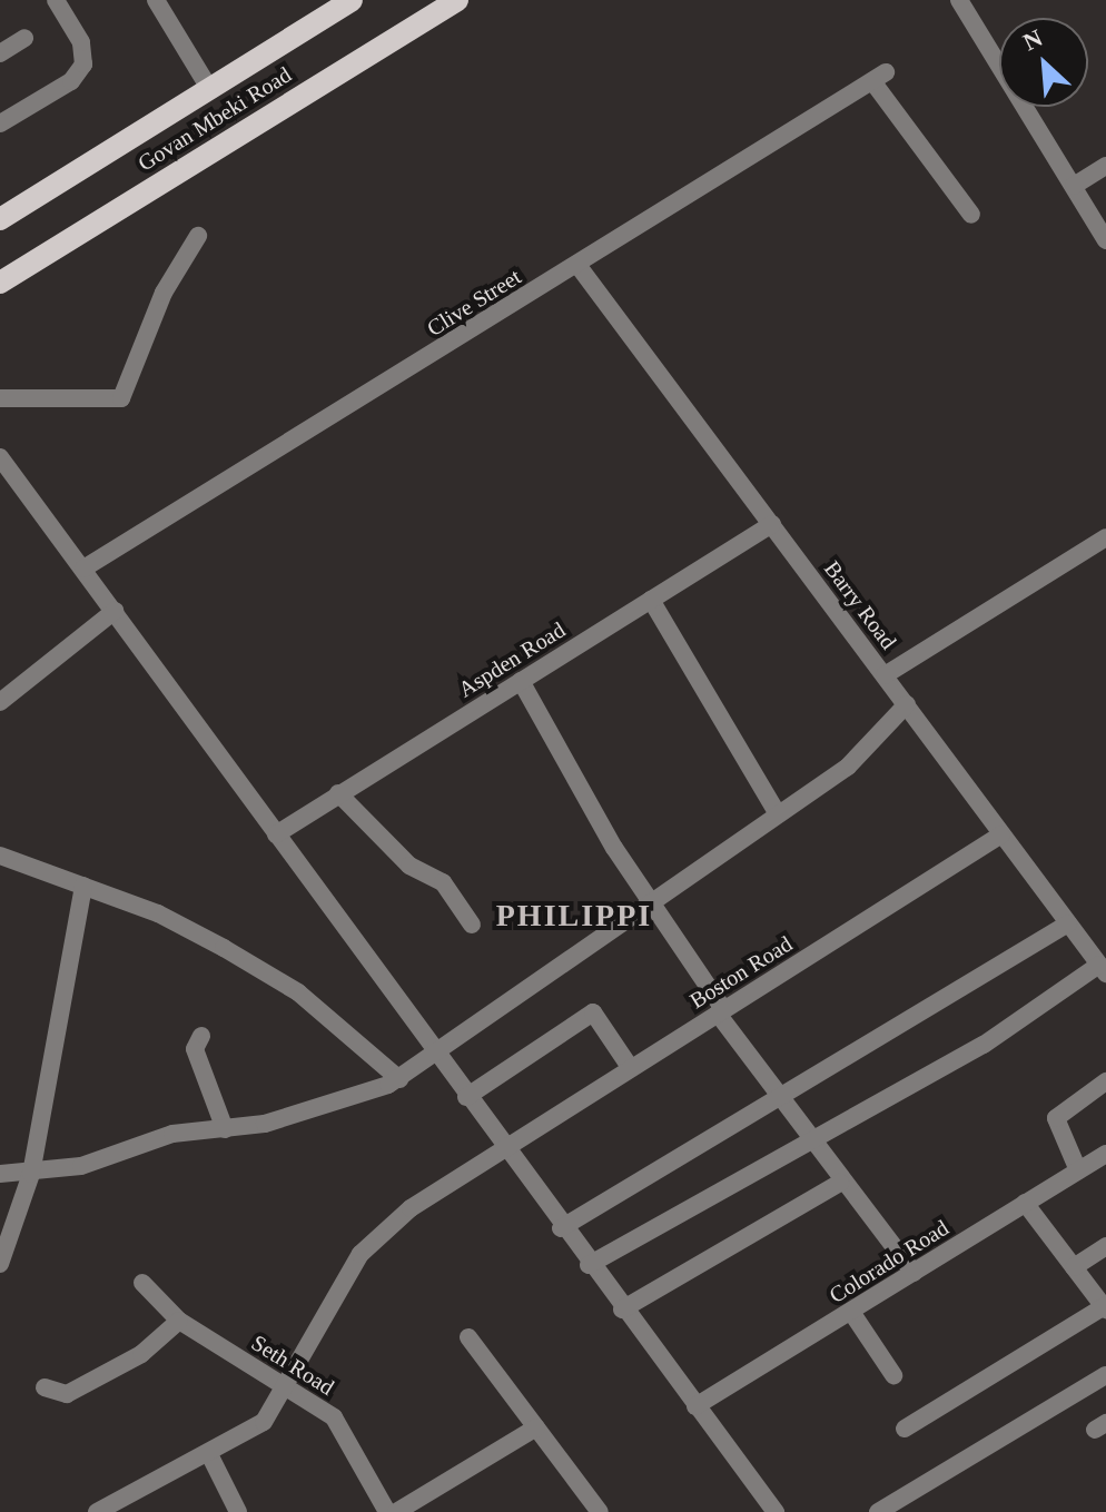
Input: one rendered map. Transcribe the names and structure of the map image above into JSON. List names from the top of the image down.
{
  "streets": {
    "main road": ["Govan Mbeki Road"],
    "street": [
      "Clive Street",
      "Barry Road",
      "Aspden Road",
      "Boston Road",
      "Colorado Road",
      "Seth Road"
    ]
  },
  "crossings": [
    ["Clive Street", "Barry Road"],
    ["Barry Road", "Aspden Road"],
    ["Barry Road", "Boston Road"],
    ["Boston Road", "Seth Road"]
  ],
  "districts": ["PHILIPPI"],
  "north": "top left"
}
